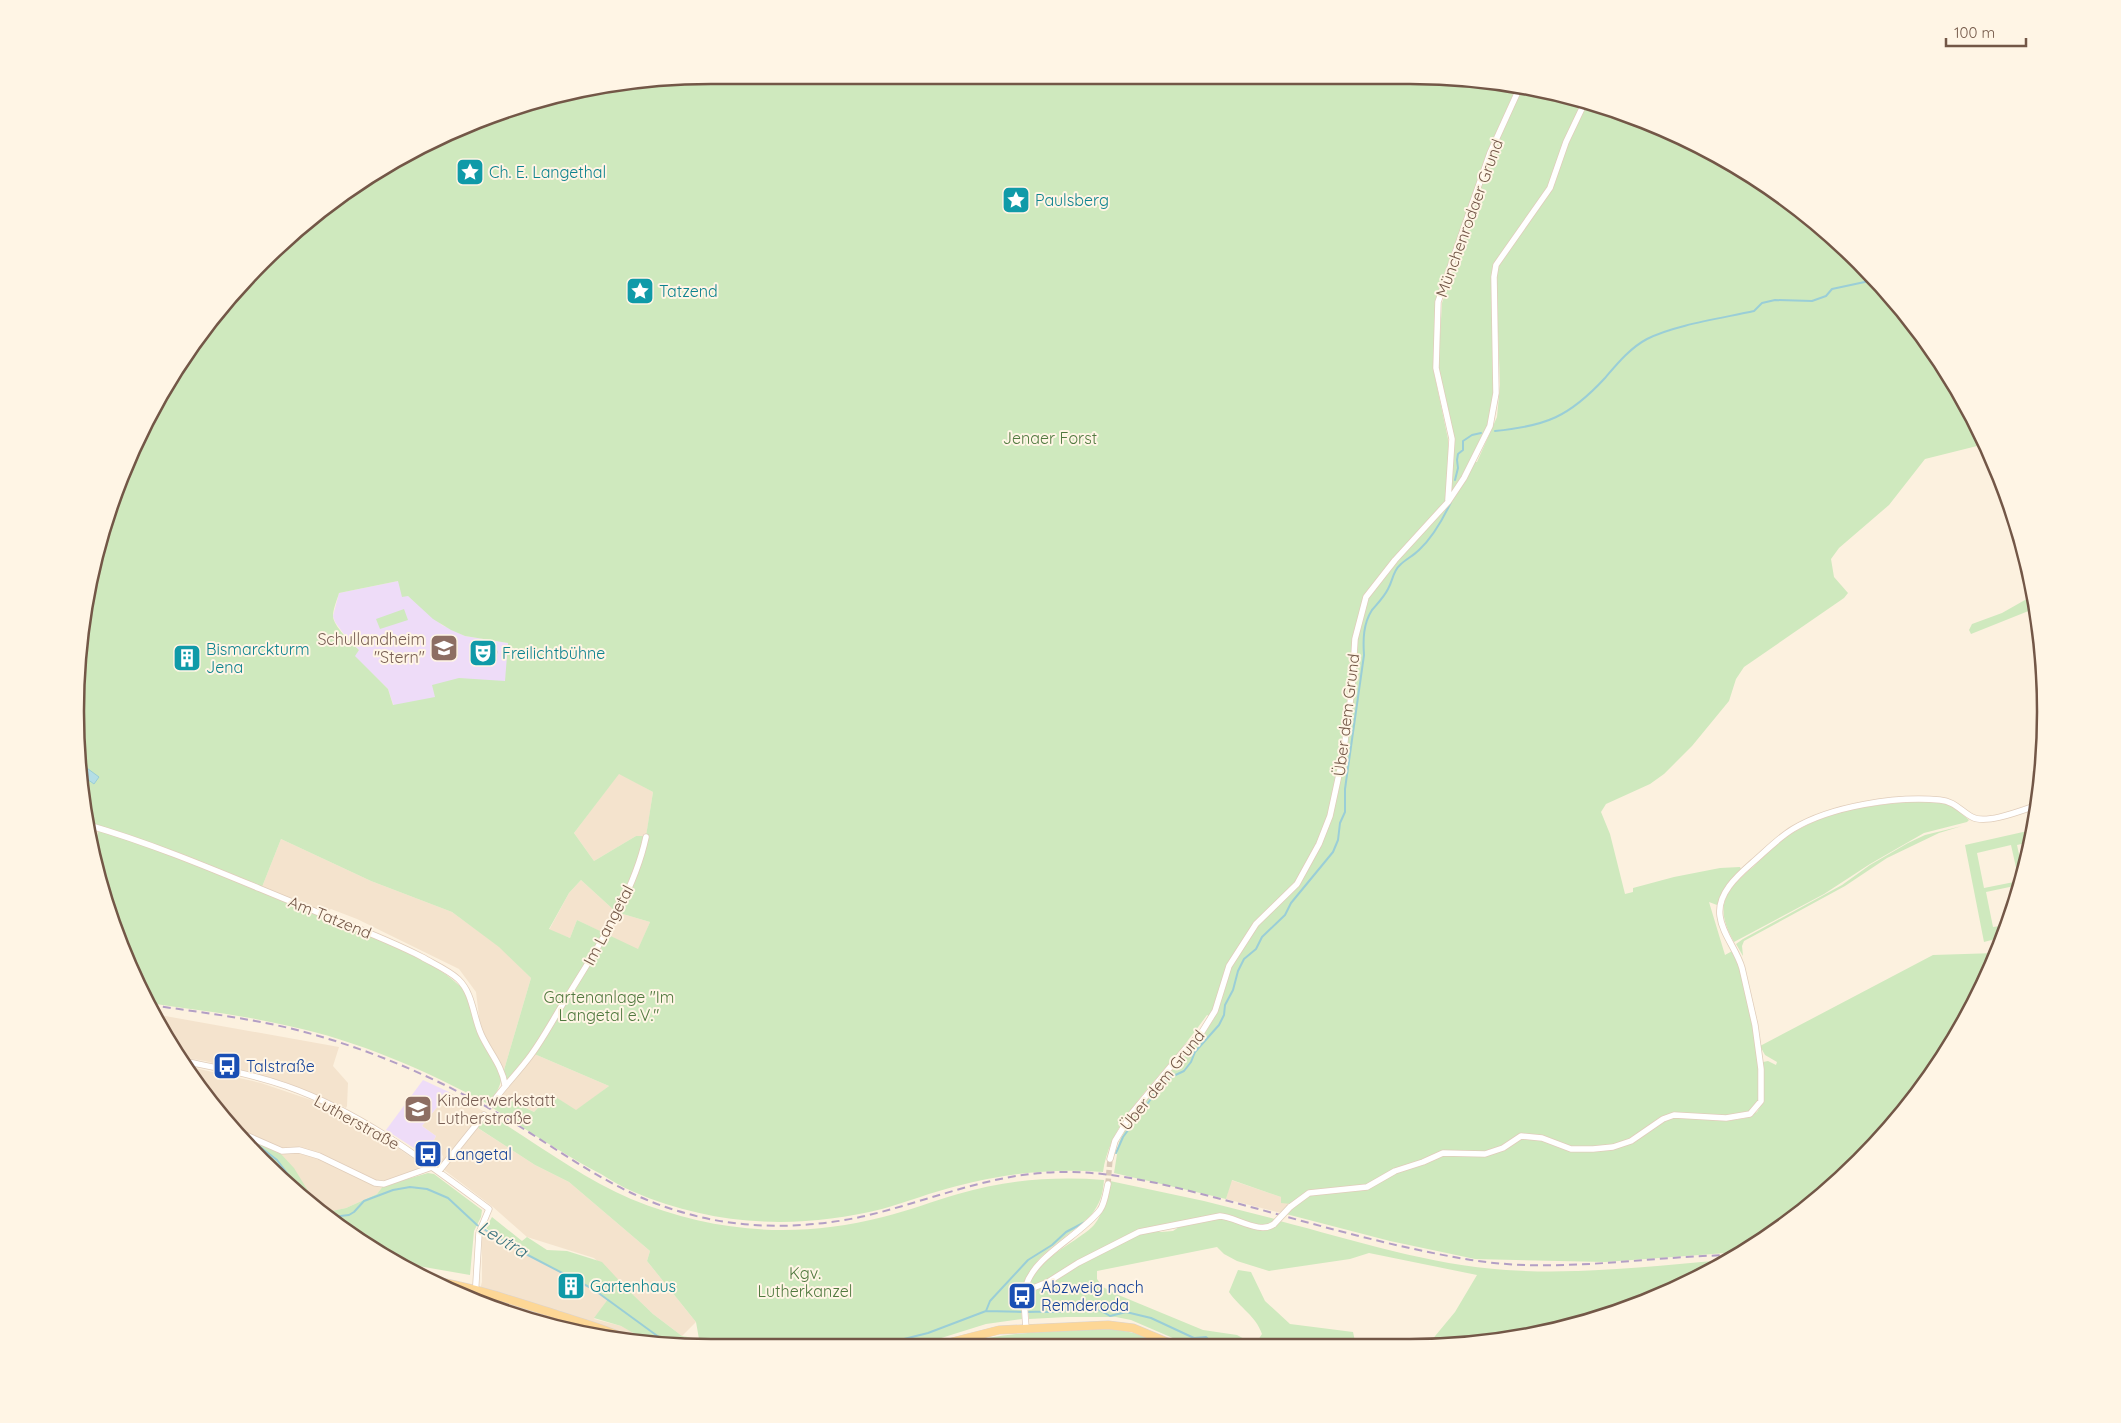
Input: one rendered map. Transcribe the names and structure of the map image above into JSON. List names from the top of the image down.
{
  "streets": {
    "street": [
      "Münchenrodaer Grund",
      "Über dem Grund",
      "Am Tatzend",
      "Im Langetal",
      "Lutherstraße"
    ]
  },
  "crossings": [
    ["Münchenrodaer Grund", "Über dem Grund"],
    ["Am Tatzend", "Im Langetal"]
  ],
  "water": ["Leutra"],
  "parks": ["Jenaer Forst", "Gartenanlage \"Im Langetal e.V.\"", "Kgv. Lutherkanzel"],
  "places": {
    "place": ["Ch. E. Langethal", "Paulsberg", "Tatzend"],
    "school or university": ["Schullandheim \"Stern\"", "Kinderwerkstatt Lutherstraße"],
    "theatre": ["Freilichtbühne"],
    "building": ["Bismarckturm Jena", "Gartenhaus"],
    "bus stop": ["Talstraße", "Langetal", "Abzweig nach Remderoda"]
  },
  "scale_bar": "100 m"
}
